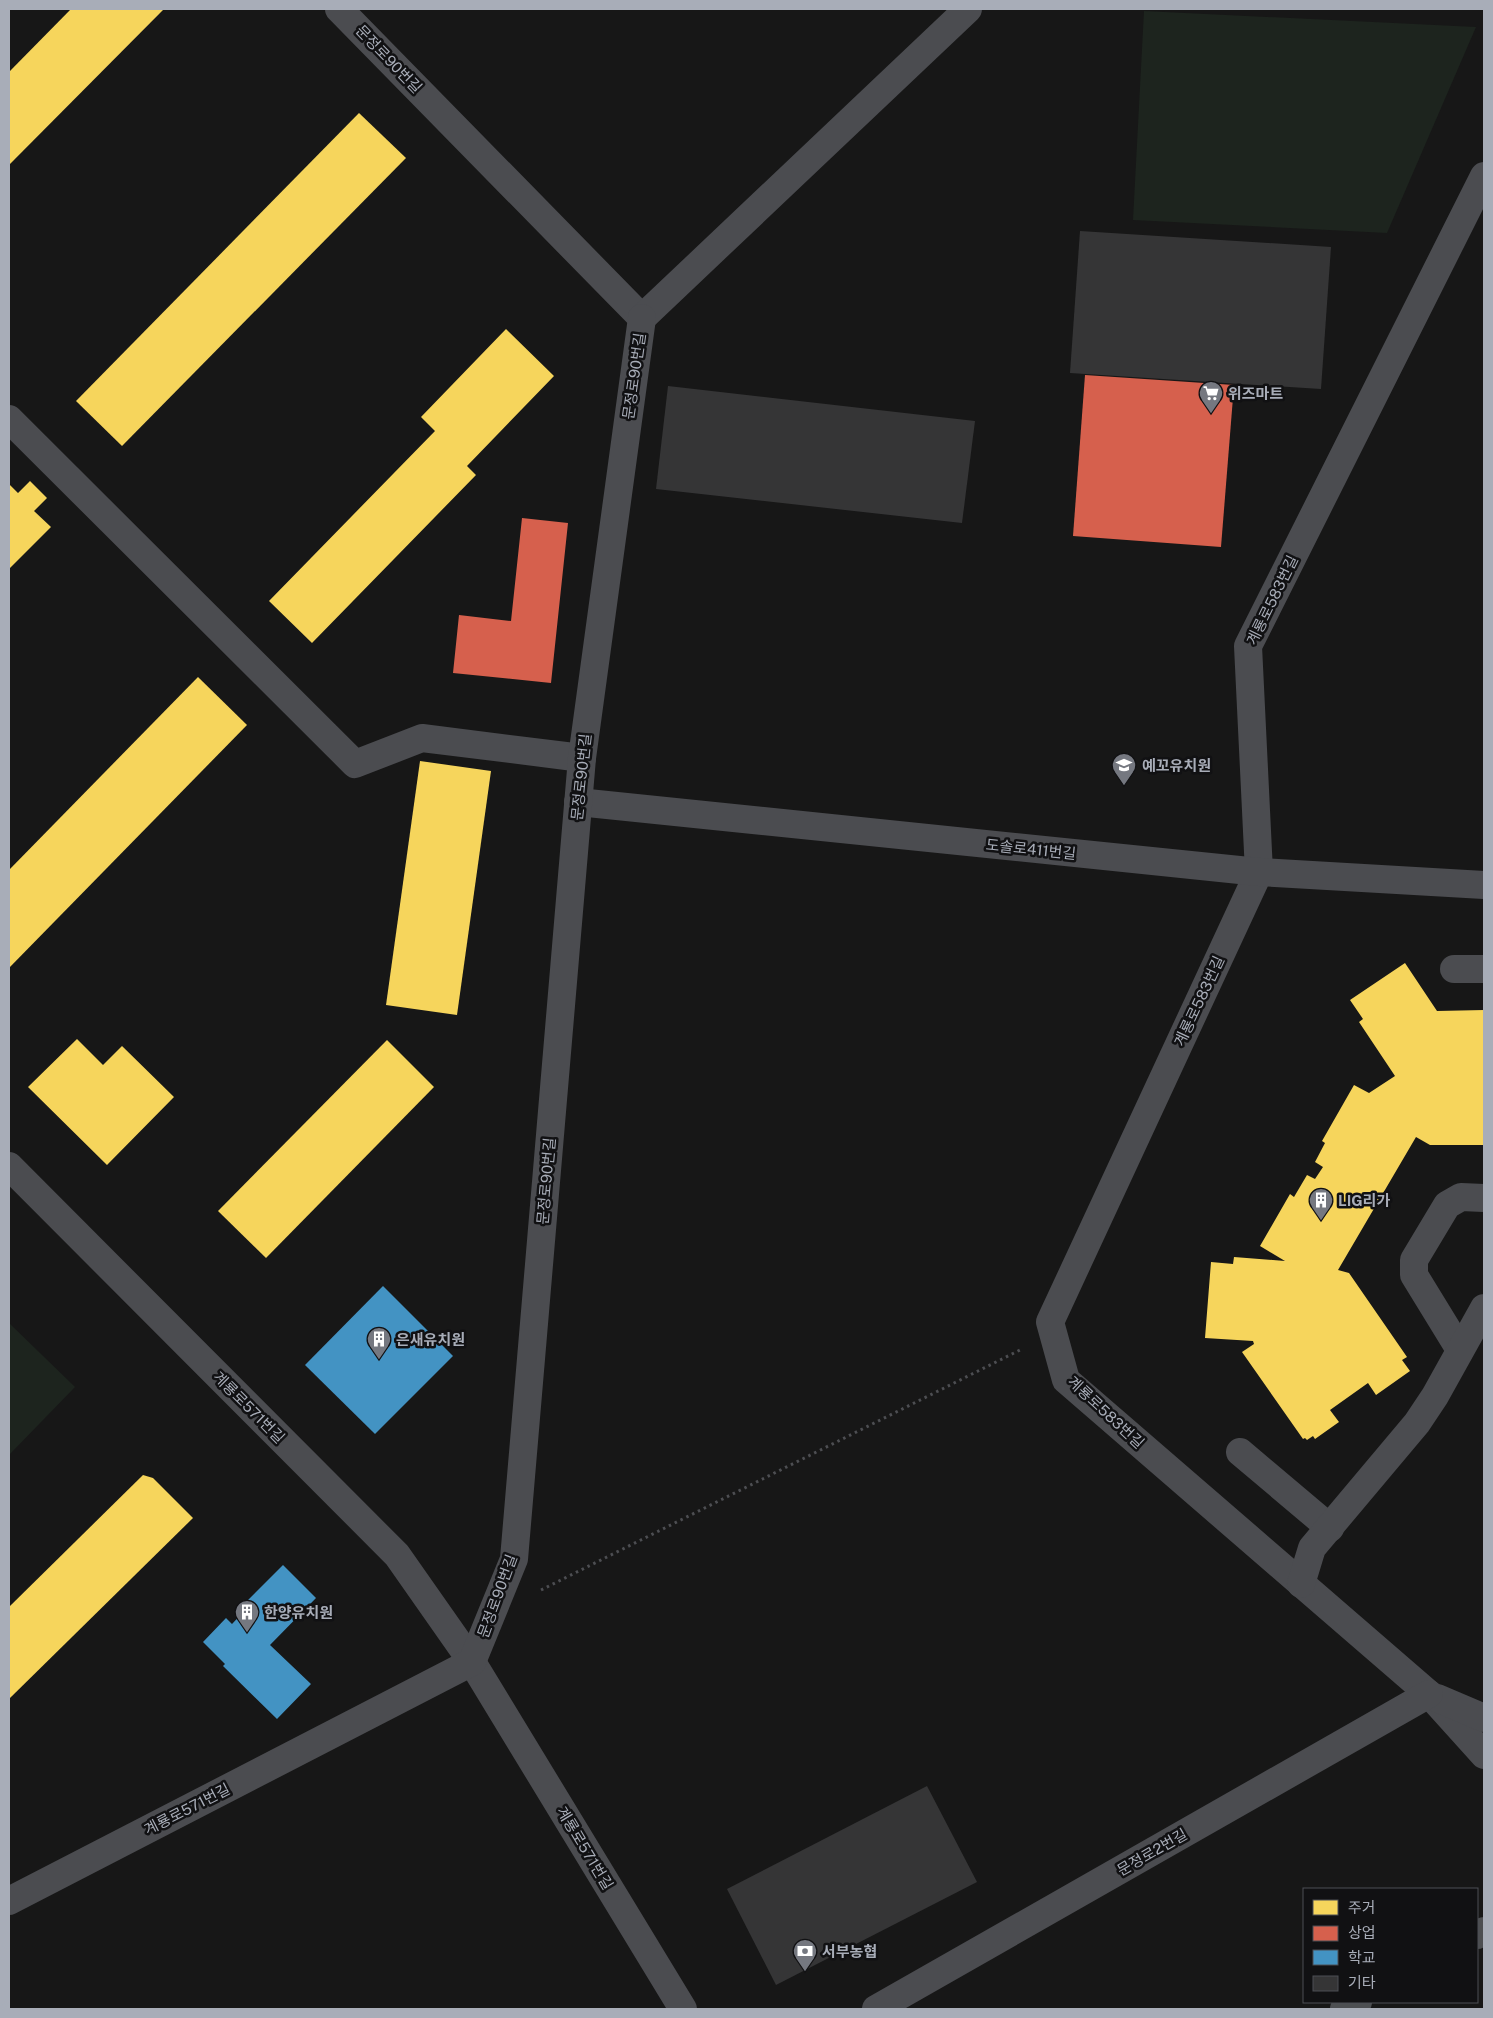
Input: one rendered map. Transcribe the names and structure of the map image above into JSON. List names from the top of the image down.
{
  "streets": {
    "street": [
      "문정로90번길",
      "계룡로583번길",
      "도솔로411번길",
      "계룡로571번길",
      "문정로2번길"
    ]
  },
  "crossings": [
    ["문정로90번길", "도솔로411번길"],
    ["문정로90번길", "계룡로571번길"],
    ["계룡로583번길", "도솔로411번길"],
    ["계룡로583번길", "문정로2번길"]
  ],
  "places": {
    "supermarket": ["위즈마트"],
    "school or university": ["예꼬유치원"],
    "building": ["LIG리가", "은새유치원", "한양유치원"],
    "bank": ["서부농협"]
  },
  "legend": [
    "주거",
    "상업",
    "학교",
    "기타"
  ]
}
